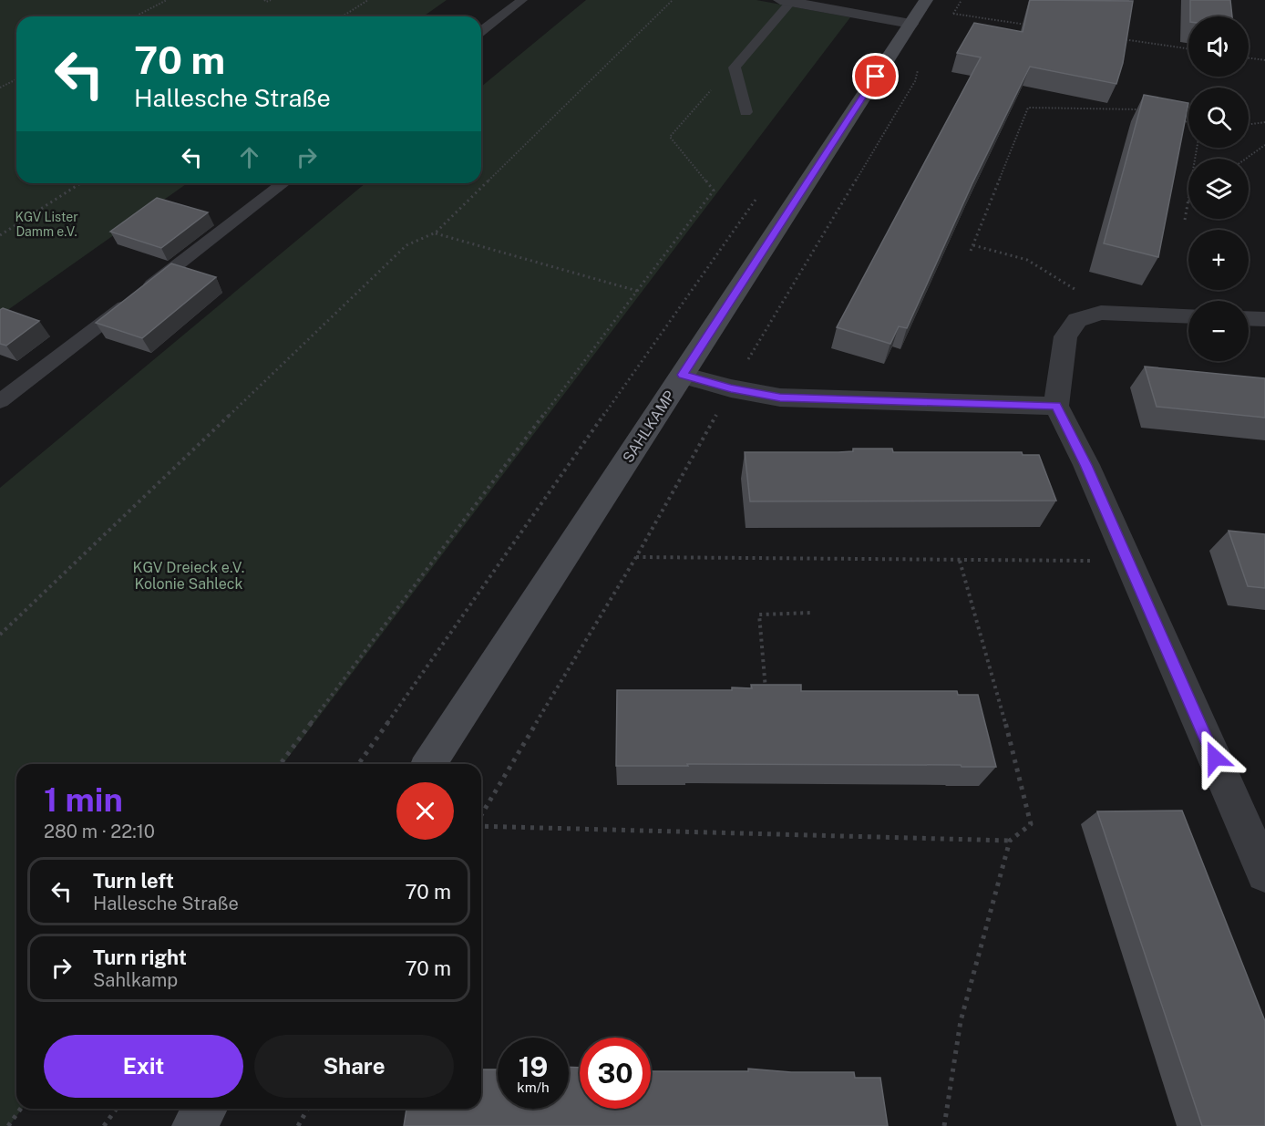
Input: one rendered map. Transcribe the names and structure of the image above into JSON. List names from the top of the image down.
{
  "streets": {
    "street": ["SAHLKAMP"]
  },
  "parks": ["KGV Lister Damm e.V.", "KGV Dreieck e.V. Kolonie Sahleck"],
  "page": {
    "map_buttons": ["+", "−"],
    "turn": ["70 m", "Hallesche Straße"],
    "heading": ["1 min", "280 m · 22:10"],
    "list": [
      {
        "name": "Turn left",
        "note": "Hallesche Straße",
        "value": "70 m"
      },
      {
        "name": "Turn right",
        "note": "Sahlkamp",
        "value": "70 m"
      }
    ],
    "buttons": ["Exit", "Share"],
    "speed": "19 km/h",
    "limit": "30"
  }
}
